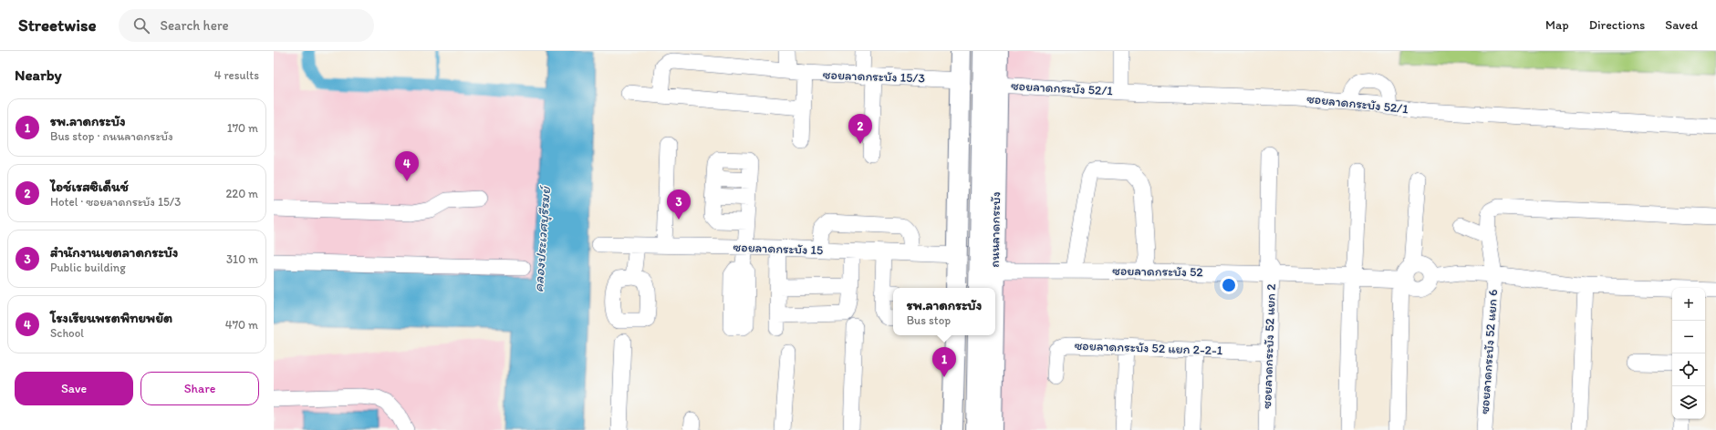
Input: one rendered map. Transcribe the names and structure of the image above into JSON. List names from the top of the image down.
{
  "streets": {
    "main road": ["ถนนลาดกระบัง"],
    "street": [
      "ซอยลาดกระบัง 15/3",
      "ซอยลาดกระบัง 52/1",
      "ซอยลาดกระบัง 15",
      "ซอยลาดกระบัง 52",
      "ซอยลาดกระบัง 52 แยก 2",
      "ซอยลาดกระบัง 52 แยก 2-2-1",
      "ซอยลาดกระบัง 52 แยก 6"
    ]
  },
  "crossings": [
    ["ซอยลาดกระบัง 52/1", "ถนนลาดกระบัง"],
    ["ถนนลาดกระบัง", "ซอยลาดกระบัง 52"],
    ["ซอยลาดกระบัง 52", "ซอยลาดกระบัง 52 แยก 2"],
    ["ซอยลาดกระบัง 52 แยก 2", "ซอยลาดกระบัง 52 แยก 2-2-1"]
  ],
  "water": ["คลองประเวศบุรีรมย์"],
  "page": {
    "header": "Streetwise",
    "search": "Search here",
    "nav": ["Map", "Directions", "Saved"],
    "heading": ["Nearby", "4 results"],
    "list": [
      {
        "mark": "1",
        "name": "รพ.ลาดกระบัง",
        "note": "Bus stop · ถนนลาดกระบัง",
        "value": "170 m"
      },
      {
        "mark": "2",
        "name": "ไอช์เรสซิเด็นช์",
        "note": "Hotel · ซอยลาดกระบัง 15/3",
        "value": "220 m"
      },
      {
        "mark": "3",
        "name": "สำนักงานเขตลาดกระบัง",
        "note": "Public building",
        "value": "310 m"
      },
      {
        "mark": "4",
        "name": "โรงเรียนพรตพิทยพยัต",
        "note": "School",
        "value": "470 m"
      }
    ],
    "pins": [
      "2",
      "4",
      "3",
      "1"
    ],
    "map_buttons": ["+", "−"],
    "popup": ["รพ.ลาดกระบัง", "Bus stop"],
    "buttons": ["Save", "Share"]
  }
}
